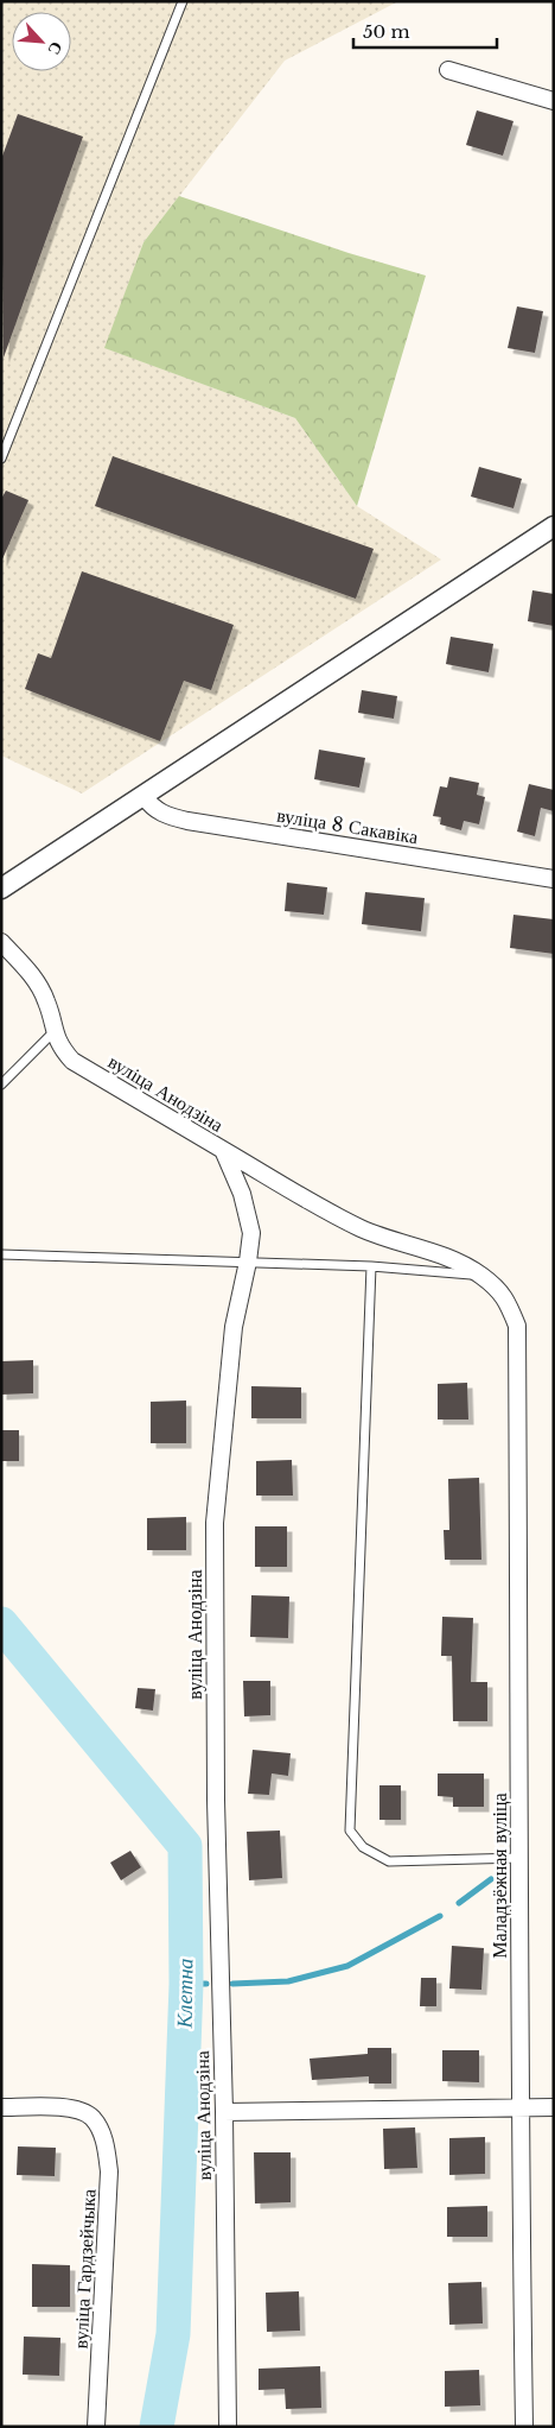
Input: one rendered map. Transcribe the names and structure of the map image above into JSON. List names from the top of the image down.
{
  "streets": {
    "street": [
      "вуліца 8 Сакавіка",
      "вуліца Анодзіна",
      "Маладзёжная вуліца",
      "вуліца Гардзейчыка"
    ]
  },
  "water": ["Клетна"],
  "scale_bar": "50 m",
  "north": "bottom right"
}
